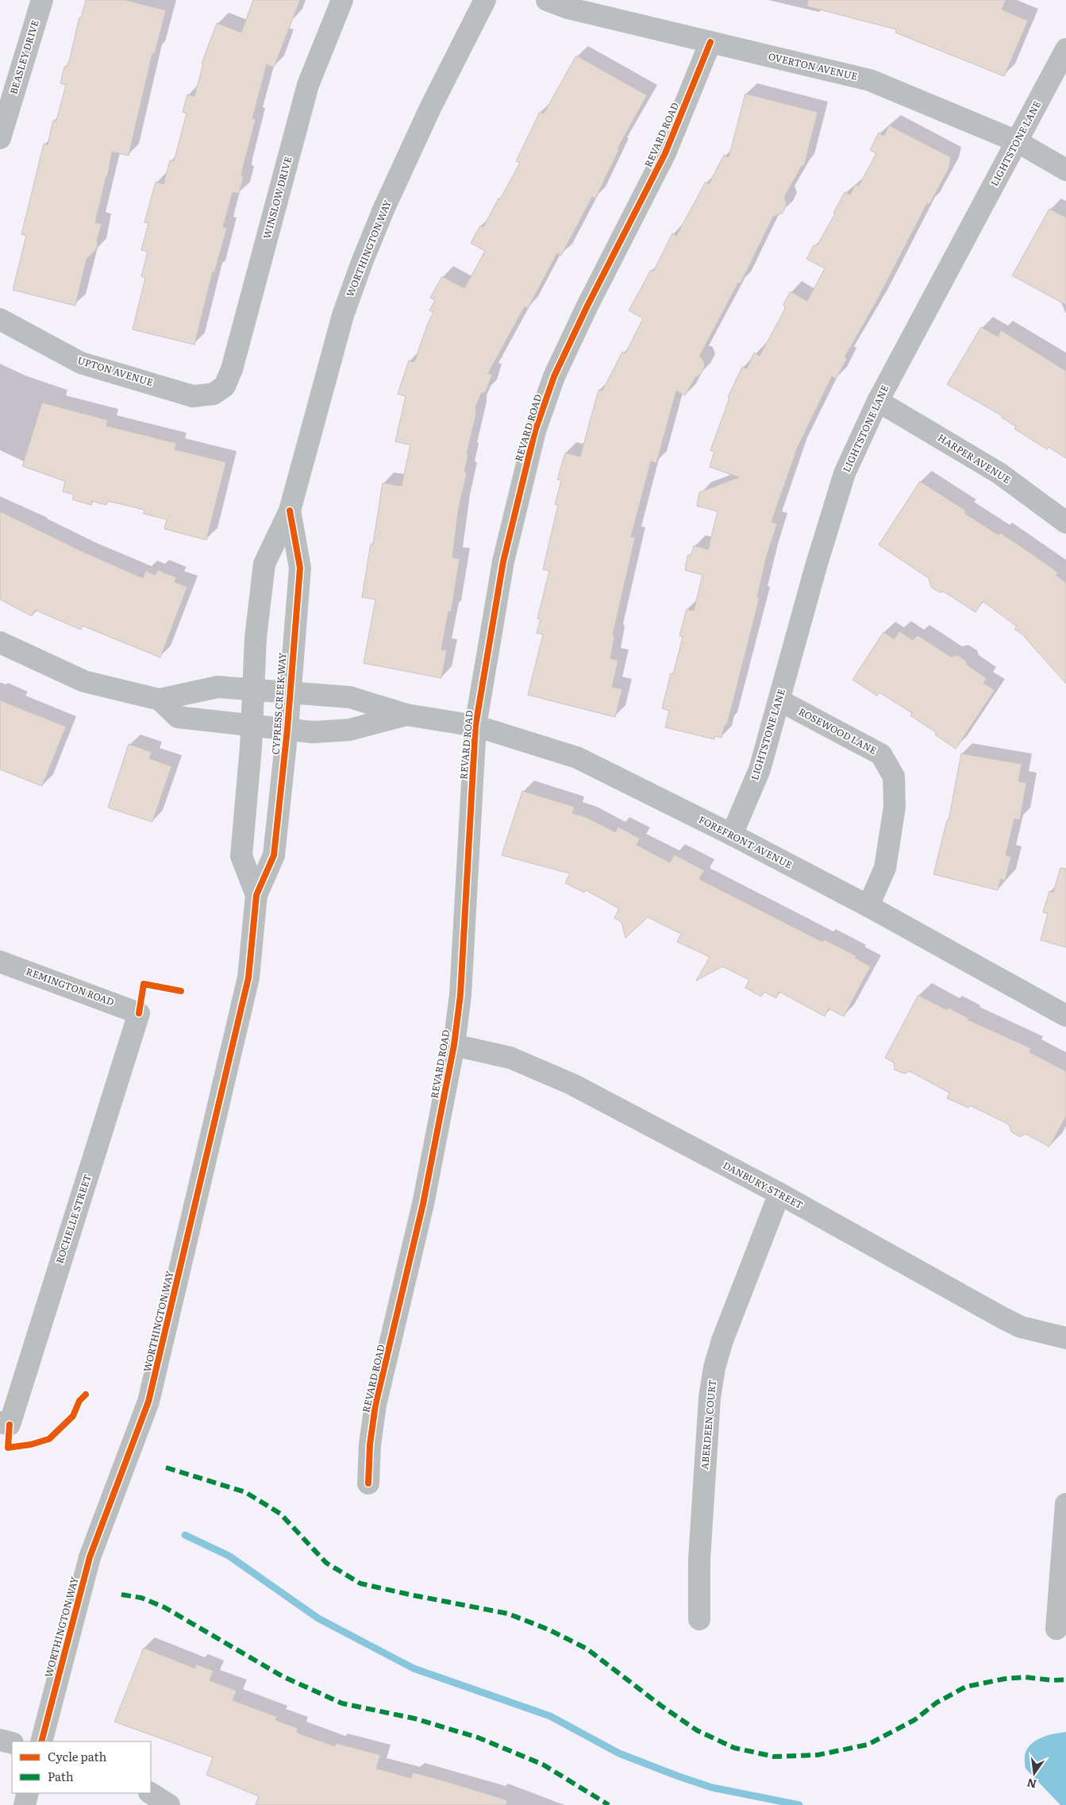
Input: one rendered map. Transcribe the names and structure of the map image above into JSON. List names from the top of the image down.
{
  "streets": {
    "street": [
      "BEASLEY DRIVE",
      "OVERTON AVENUE",
      "REVARD ROAD",
      "LIGHTSTONE LANE",
      "WINSLOW DRIVE",
      "WORTHINGTON WAY",
      "UPTON AVENUE",
      "HARPER AVENUE",
      "CYPRESS CREEK WAY",
      "ROSEWOOD LANE",
      "FOREFRONT AVENUE",
      "REMINGTON ROAD",
      "DANBURY STREET",
      "ROCHELLE STREET",
      "ABERDEEN COURT"
    ]
  },
  "crossings": [
    ["OVERTON AVENUE", "REVARD ROAD"],
    ["OVERTON AVENUE", "LIGHTSTONE LANE"],
    ["REVARD ROAD", "FOREFRONT AVENUE"],
    ["REVARD ROAD", "DANBURY STREET"],
    ["LIGHTSTONE LANE", "HARPER AVENUE"],
    ["LIGHTSTONE LANE", "ROSEWOOD LANE"],
    ["LIGHTSTONE LANE", "FOREFRONT AVENUE"],
    ["WINSLOW DRIVE", "UPTON AVENUE"],
    ["WORTHINGTON WAY", "CYPRESS CREEK WAY"],
    ["CYPRESS CREEK WAY", "FOREFRONT AVENUE"],
    ["ROSEWOOD LANE", "FOREFRONT AVENUE"],
    ["REMINGTON ROAD", "ROCHELLE STREET"],
    ["DANBURY STREET", "ABERDEEN COURT"]
  ],
  "legend": ["Cycle path", "Path"],
  "north": "bottom"
}
